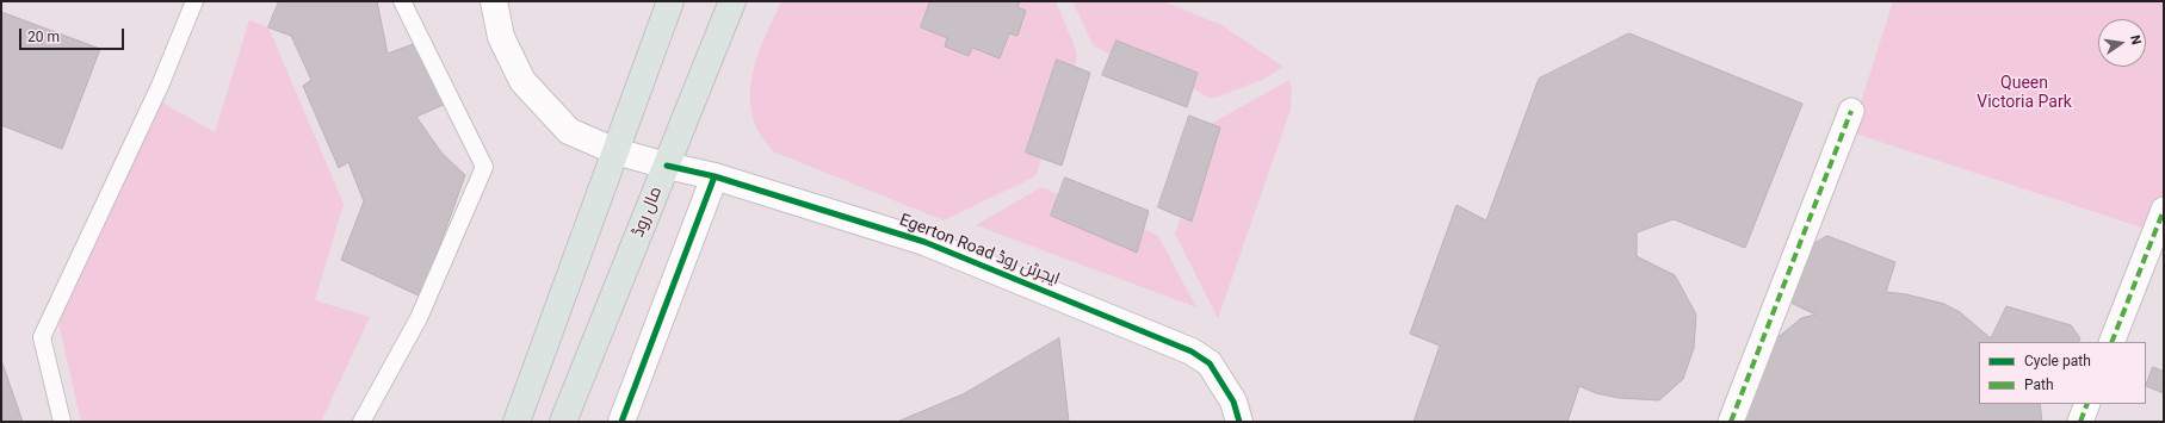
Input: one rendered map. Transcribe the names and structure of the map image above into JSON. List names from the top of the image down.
{
  "streets": {
    "main road": ["مال روڈ"],
    "street": ["Egerton Road ایجرٹن روڈ"]
  },
  "crossings": [
    ["مال روڈ", "Egerton Road ایجرٹن روڈ"]
  ],
  "parks": ["Queen Victoria Park"],
  "legend": ["Cycle path", "Path"],
  "scale_bar": "20 m",
  "north": "right"
}
